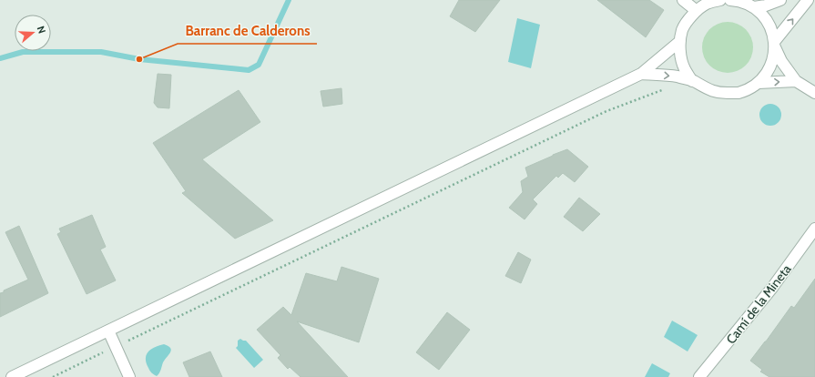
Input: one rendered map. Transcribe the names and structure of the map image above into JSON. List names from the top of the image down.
{
  "streets": {
    "street": ["Camí de la Mineta"]
  },
  "places": ["Barranc de Calderons"],
  "north": "right"
}
